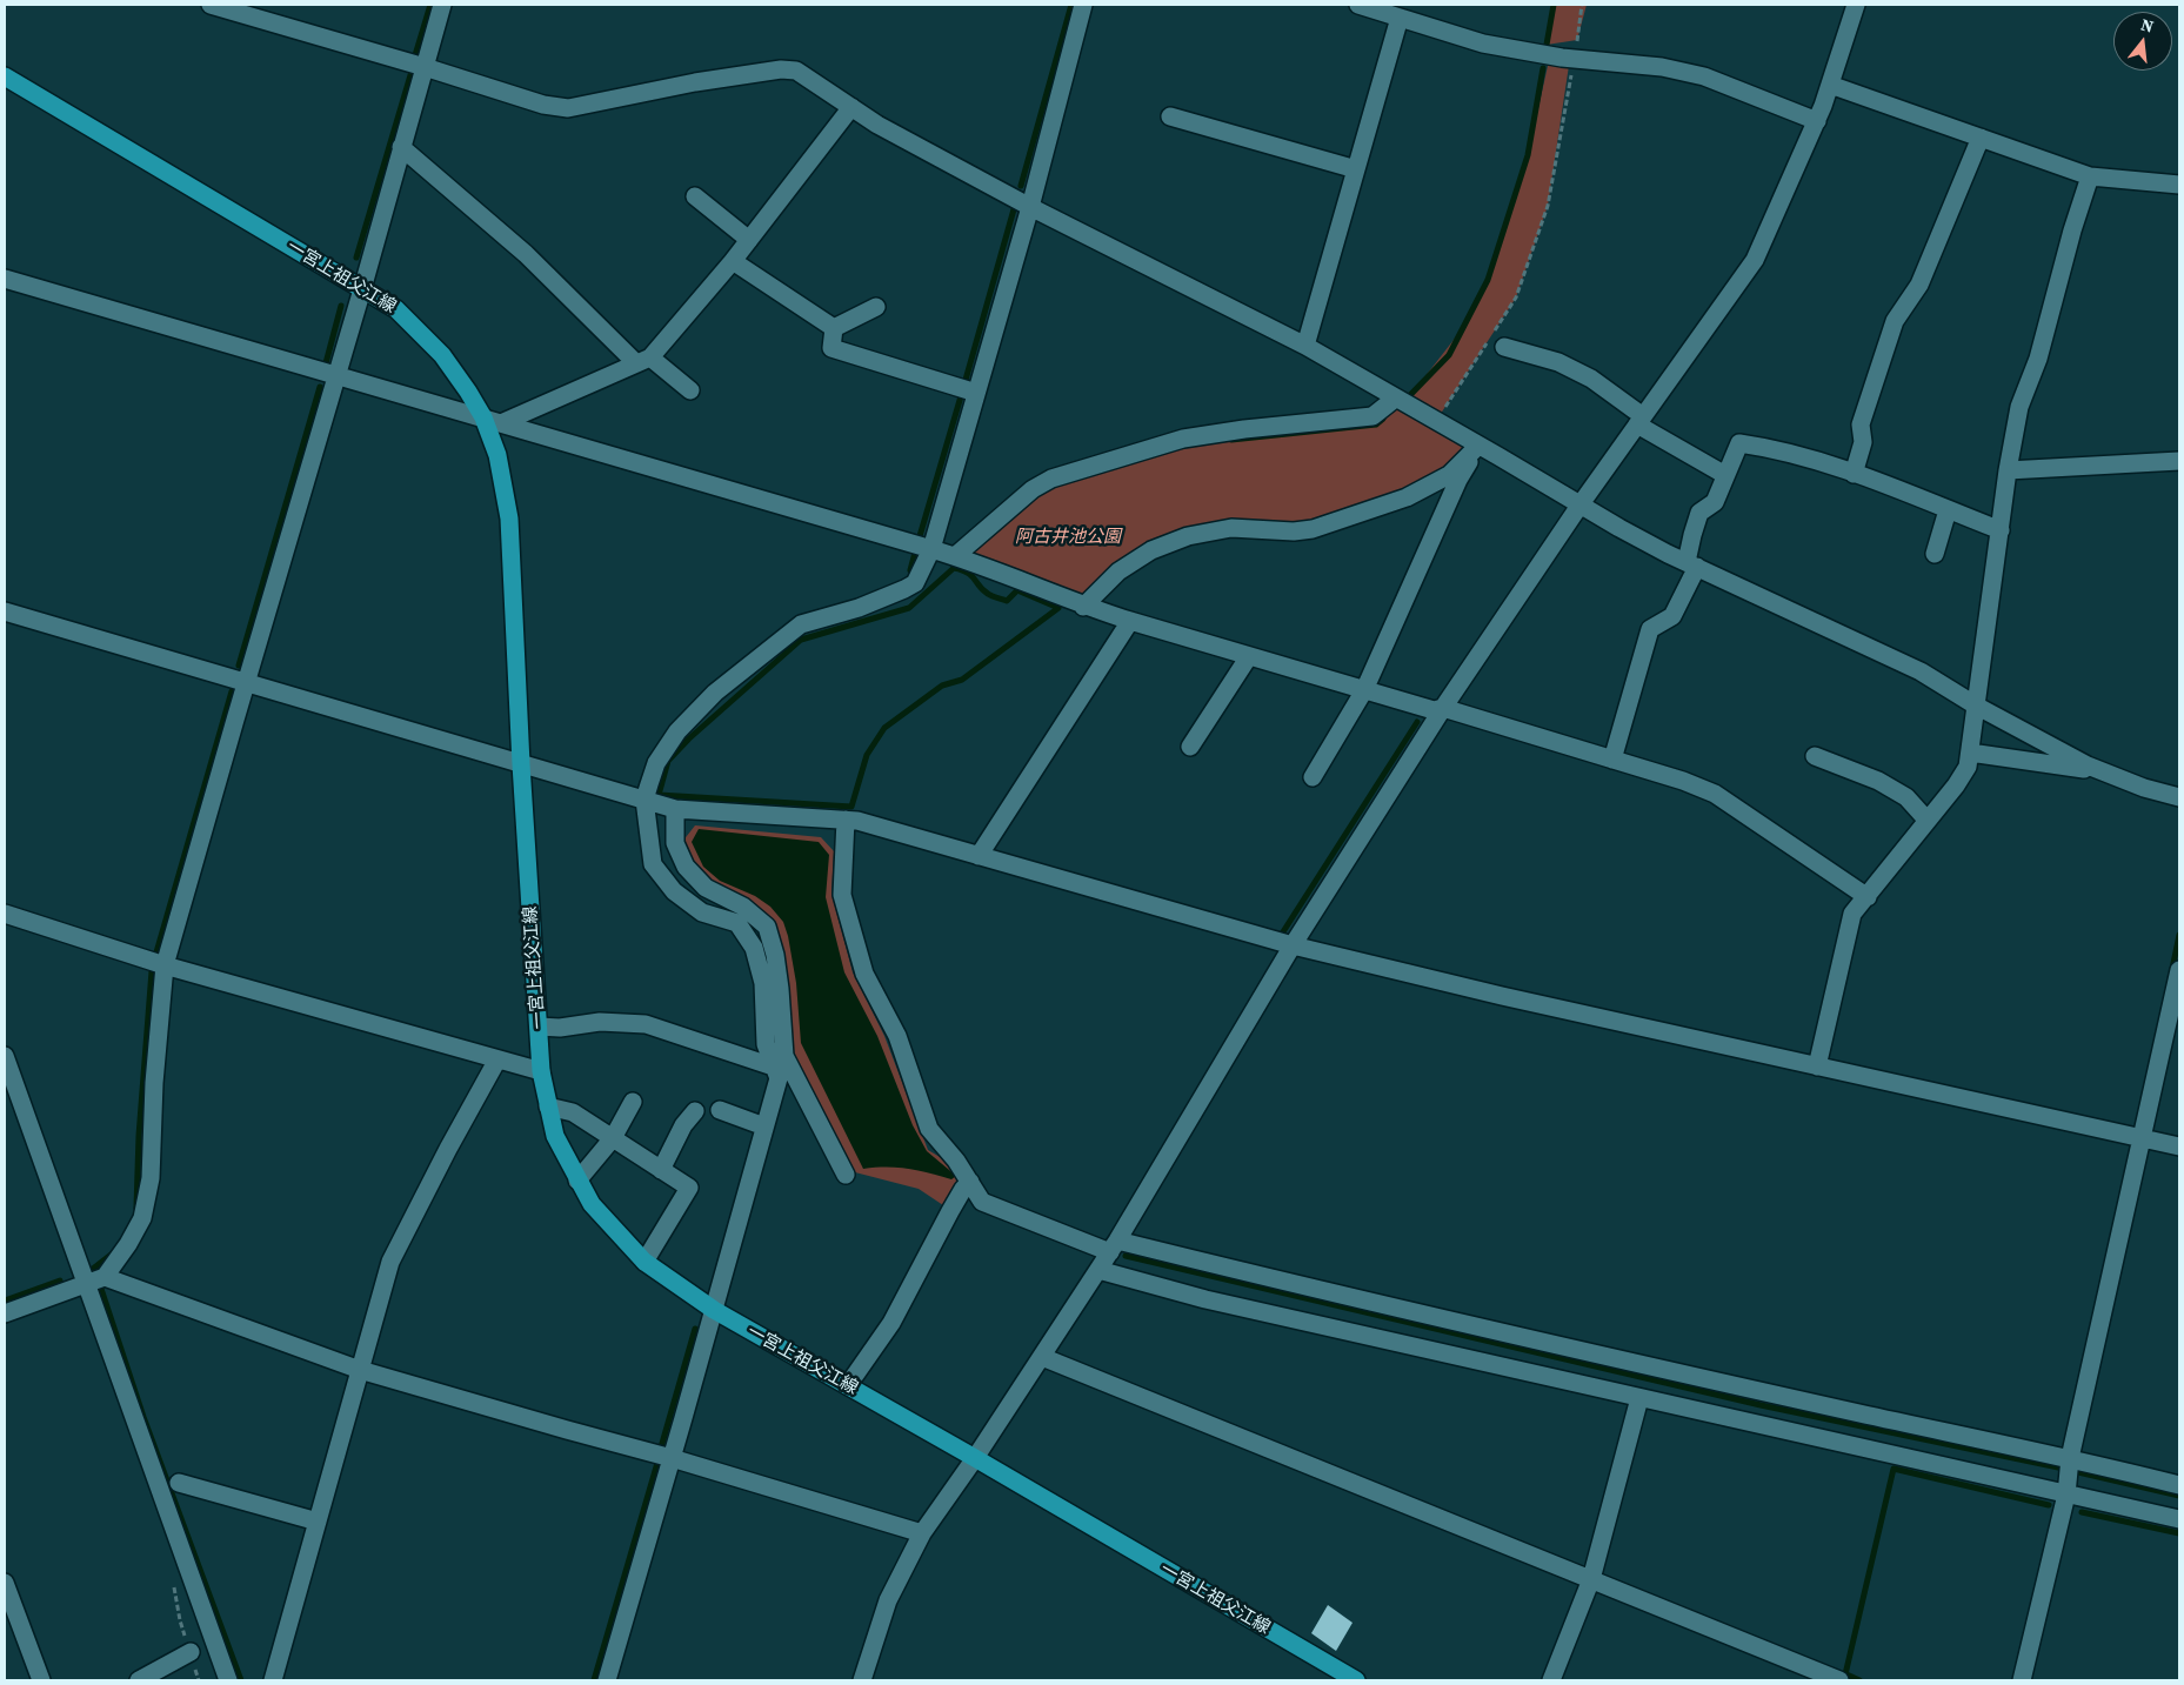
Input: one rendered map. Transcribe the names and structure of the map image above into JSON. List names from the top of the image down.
{
  "streets": {
    "main road": ["一宮上祖父江線"]
  },
  "parks": ["阿古井池公園"],
  "north": "top"
}
